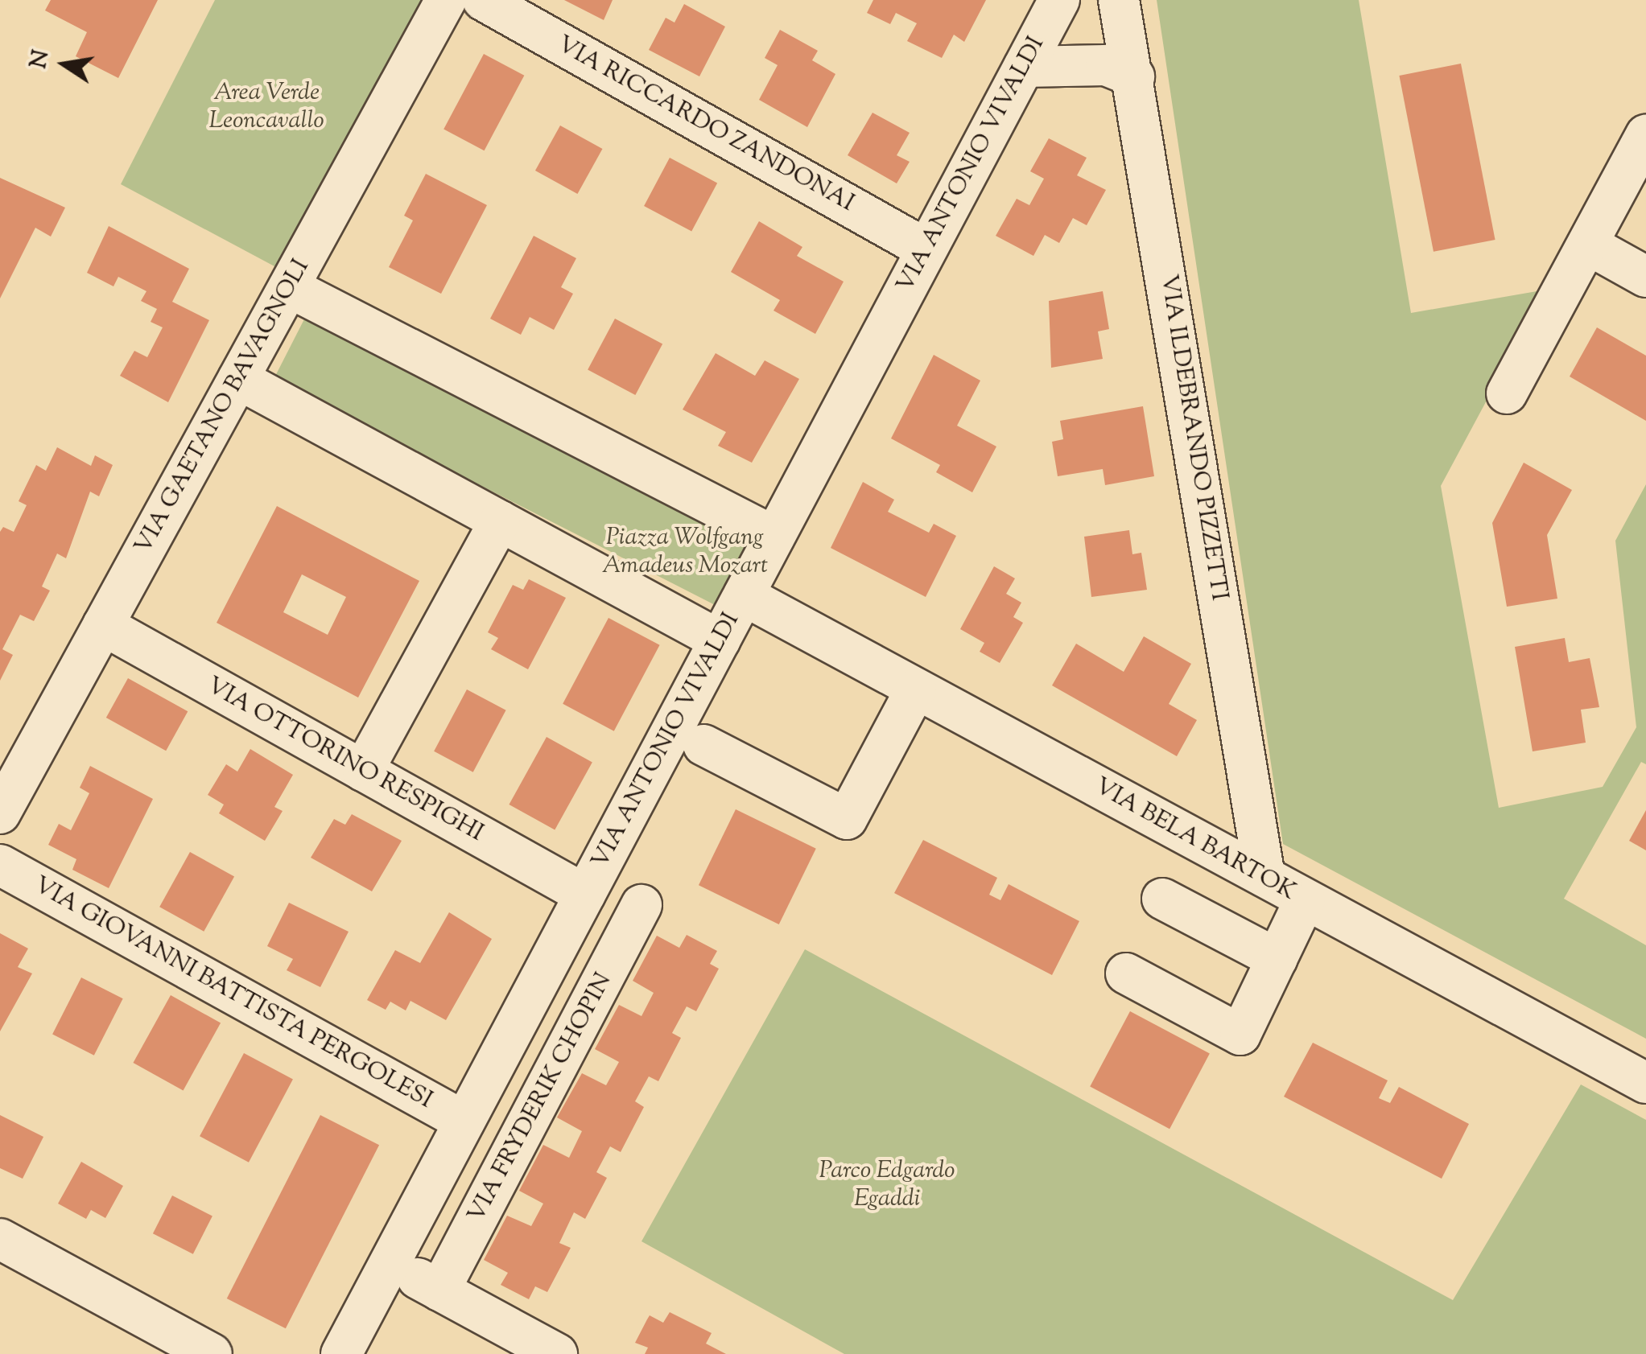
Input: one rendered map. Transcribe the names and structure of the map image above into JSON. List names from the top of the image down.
{
  "streets": {
    "street": [
      "VIA RICCARDO ZANDONAI",
      "VIA ANTONIO VIVALDI",
      "VIA GAETANO BAVAGNOLI",
      "VIA ILDEBRANDO PIZZETTI",
      "VIA OTTORINO RESPIGHI",
      "VIA BELA BARTOK",
      "VIA GIOVANNI BATTISTA PERGOLESI",
      "VIA FRYDERIK CHOPIN"
    ]
  },
  "crossings": [
    ["VIA RICCARDO ZANDONAI", "VIA ANTONIO VIVALDI"],
    ["VIA ANTONIO VIVALDI", "VIA OTTORINO RESPIGHI"],
    ["VIA ANTONIO VIVALDI", "VIA BELA BARTOK"],
    ["VIA ANTONIO VIVALDI", "VIA GIOVANNI BATTISTA PERGOLESI"],
    ["VIA GAETANO BAVAGNOLI", "VIA OTTORINO RESPIGHI"],
    ["VIA ILDEBRANDO PIZZETTI", "VIA BELA BARTOK"]
  ],
  "parks": ["Area Verde Leoncavallo", "Piazza Wolfgang Amadeus Mozart", "Parco Edgardo Egaddi"],
  "north": "left"
}
